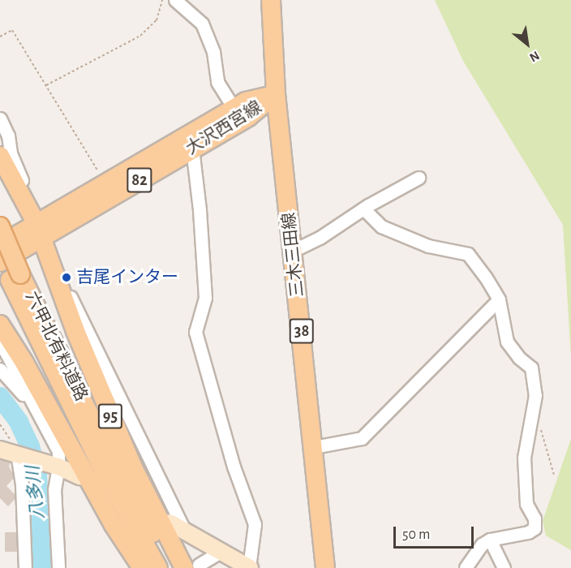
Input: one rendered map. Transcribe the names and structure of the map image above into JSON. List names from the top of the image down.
{
  "streets": {
    "main road": [
      "大沢西宮線",
      "82",
      "三木三田線",
      "38",
      "六甲北有料道路",
      "95"
    ]
  },
  "crossings": [
    ["大沢西宮線", "三木三田線"],
    ["大沢西宮線", "95"]
  ],
  "water": ["八多川"],
  "places": ["吉尾インター"],
  "scale_bar": "50 m",
  "north": "bottom right"
}
